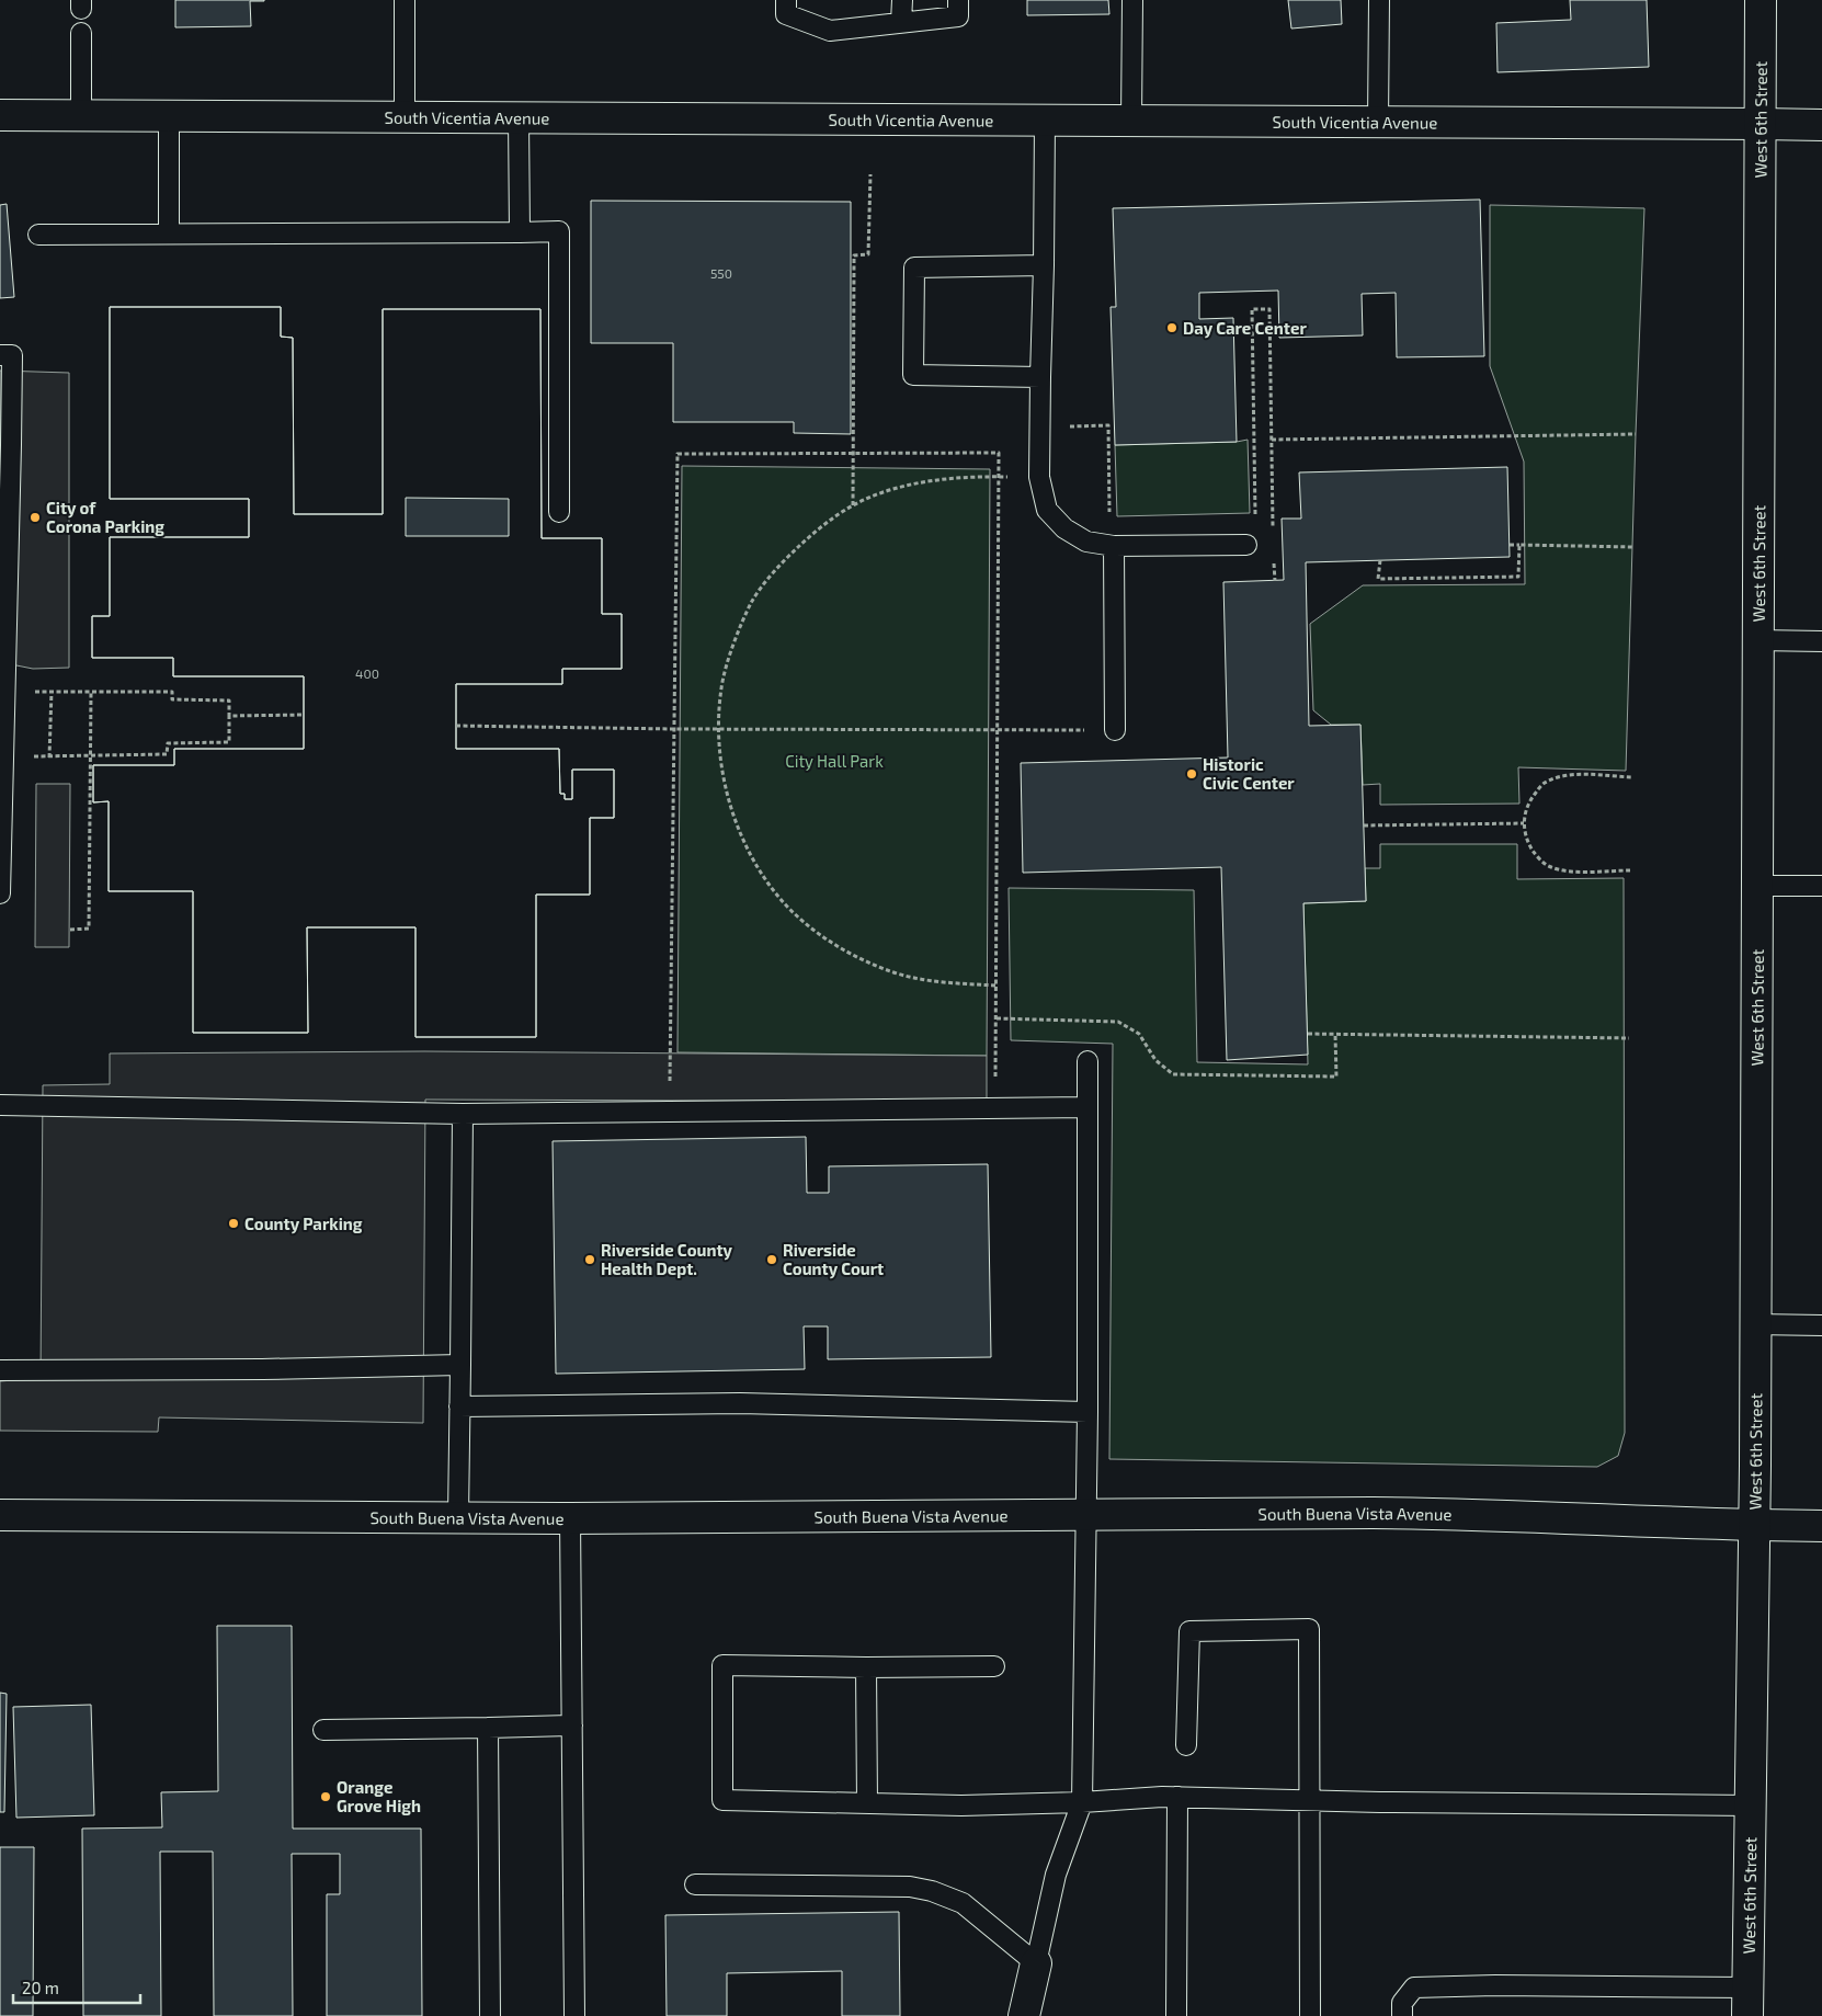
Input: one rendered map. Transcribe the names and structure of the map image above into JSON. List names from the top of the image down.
{
  "streets": {
    "street": ["South Vicentia Avenue", "West 6th Street", "South Buena Vista Avenue"]
  },
  "crossings": [
    ["South Vicentia Avenue", "West 6th Street"],
    ["West 6th Street", "South Buena Vista Avenue"]
  ],
  "parks": ["City Hall Park"],
  "places": [
    "Day Care Center",
    "City of Corona Parking",
    "Historic Civic Center",
    "County Parking",
    "Riverside County Health Dept.",
    "Riverside County Court",
    "Orange Grove High"
  ],
  "house_numbers": ["550", "400"],
  "scale_bar": "20 m"
}
